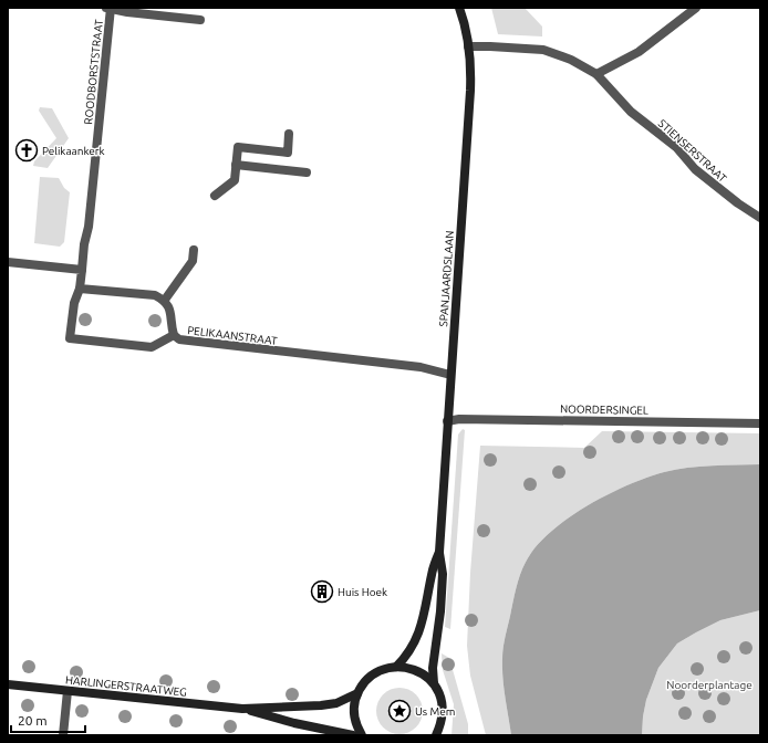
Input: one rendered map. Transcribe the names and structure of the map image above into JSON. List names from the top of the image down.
{
  "streets": {
    "main road": ["SPANJAARDSLAAN", "HARLINGERSTRAATWEG"],
    "street": [
      "ROODBORSTSTRAAT",
      "STIENSERSTRAAT",
      "PELIKAANSTRAAT",
      "NOORDERSINGEL"
    ]
  },
  "crossings": [
    ["STIENSERSTRAAT", "SPANJAARDSLAAN"],
    ["SPANJAARDSLAAN", "PELIKAANSTRAAT"],
    ["SPANJAARDSLAAN", "NOORDERSINGEL"]
  ],
  "parks": ["Noorderplantage"],
  "places": {
    "church": ["Pelikaankerk"],
    "building": ["Huis Hoek"],
    "place": ["Us Mem"]
  },
  "scale_bar": "20 m"
}
